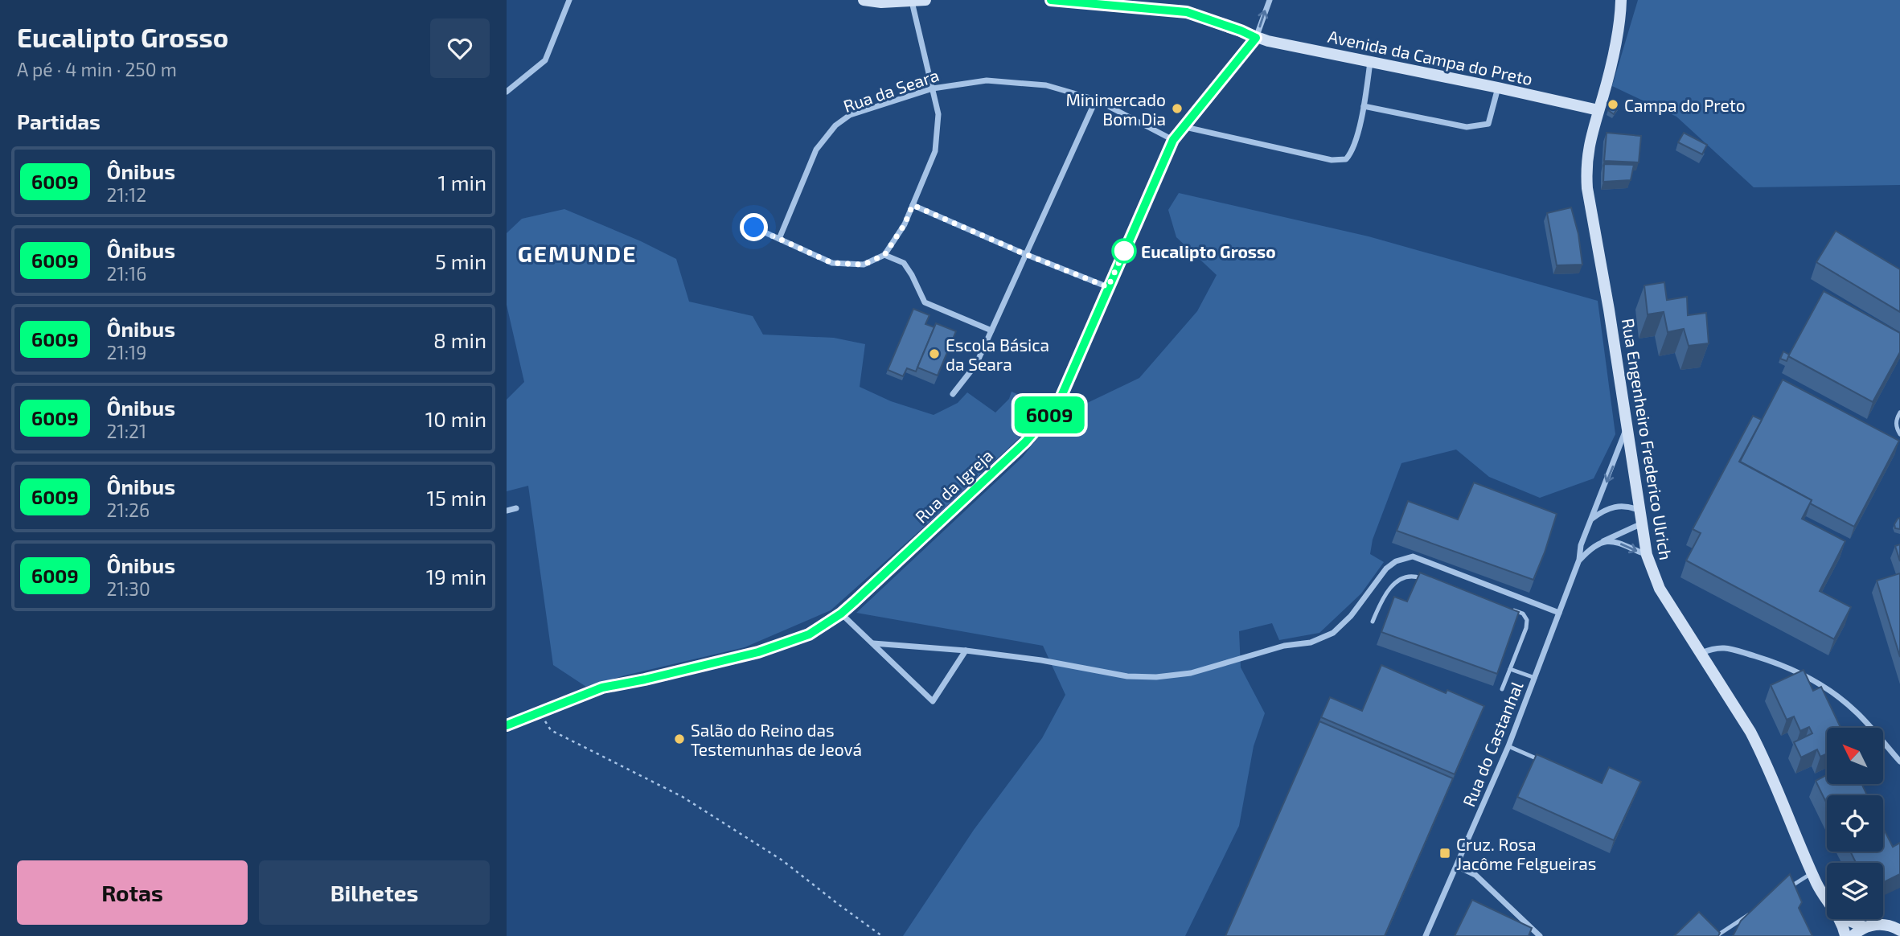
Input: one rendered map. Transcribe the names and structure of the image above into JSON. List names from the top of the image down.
{
  "streets": {
    "street": [
      "Avenida da Campa do Preto",
      "Rua da Seara",
      "Rua Engenheiro Frederico Ulrich",
      "Rua da Igreja",
      "Rua do Castanhal"
    ]
  },
  "crossings": [
    ["Avenida da Campa do Preto", "Rua Engenheiro Frederico Ulrich"],
    ["Avenida da Campa do Preto", "Rua da Igreja"],
    ["Rua da Seara", "Rua da Igreja"],
    ["Rua Engenheiro Frederico Ulrich", "Rua do Castanhal"]
  ],
  "districts": ["GEMUNDE"],
  "places": {
    "other": [
      "Campa do Preto",
      "Minimercado Bom Dia",
      "Eucalipto Grosso",
      "Escola Básica da Seara",
      "Salão do Reino das Testemunhas de Jeová"
    ],
    "transit": ["Cruz. Rosa Jacôme Felgueiras"]
  },
  "lines": ["bus line 6009"],
  "north": "top left",
  "page": {
    "heading": [
      ["Eucalipto Grosso", "A pé · 4 min · 250 m"],
      "Partidas"
    ],
    "on_map": "6009",
    "list": [
      {
        "mark": "6009",
        "name": "Ônibus",
        "note": "21:12",
        "value": "1 min"
      },
      {
        "mark": "6009",
        "name": "Ônibus",
        "note": "21:16",
        "value": "5 min"
      },
      {
        "mark": "6009",
        "name": "Ônibus",
        "note": "21:19",
        "value": "8 min"
      },
      {
        "mark": "6009",
        "name": "Ônibus",
        "note": "21:21",
        "value": "10 min"
      },
      {
        "mark": "6009",
        "name": "Ônibus",
        "note": "21:26",
        "value": "15 min"
      },
      {
        "mark": "6009",
        "name": "Ônibus",
        "note": "21:30",
        "value": "19 min"
      }
    ],
    "buttons": ["Rotas", "Bilhetes"]
  }
}
